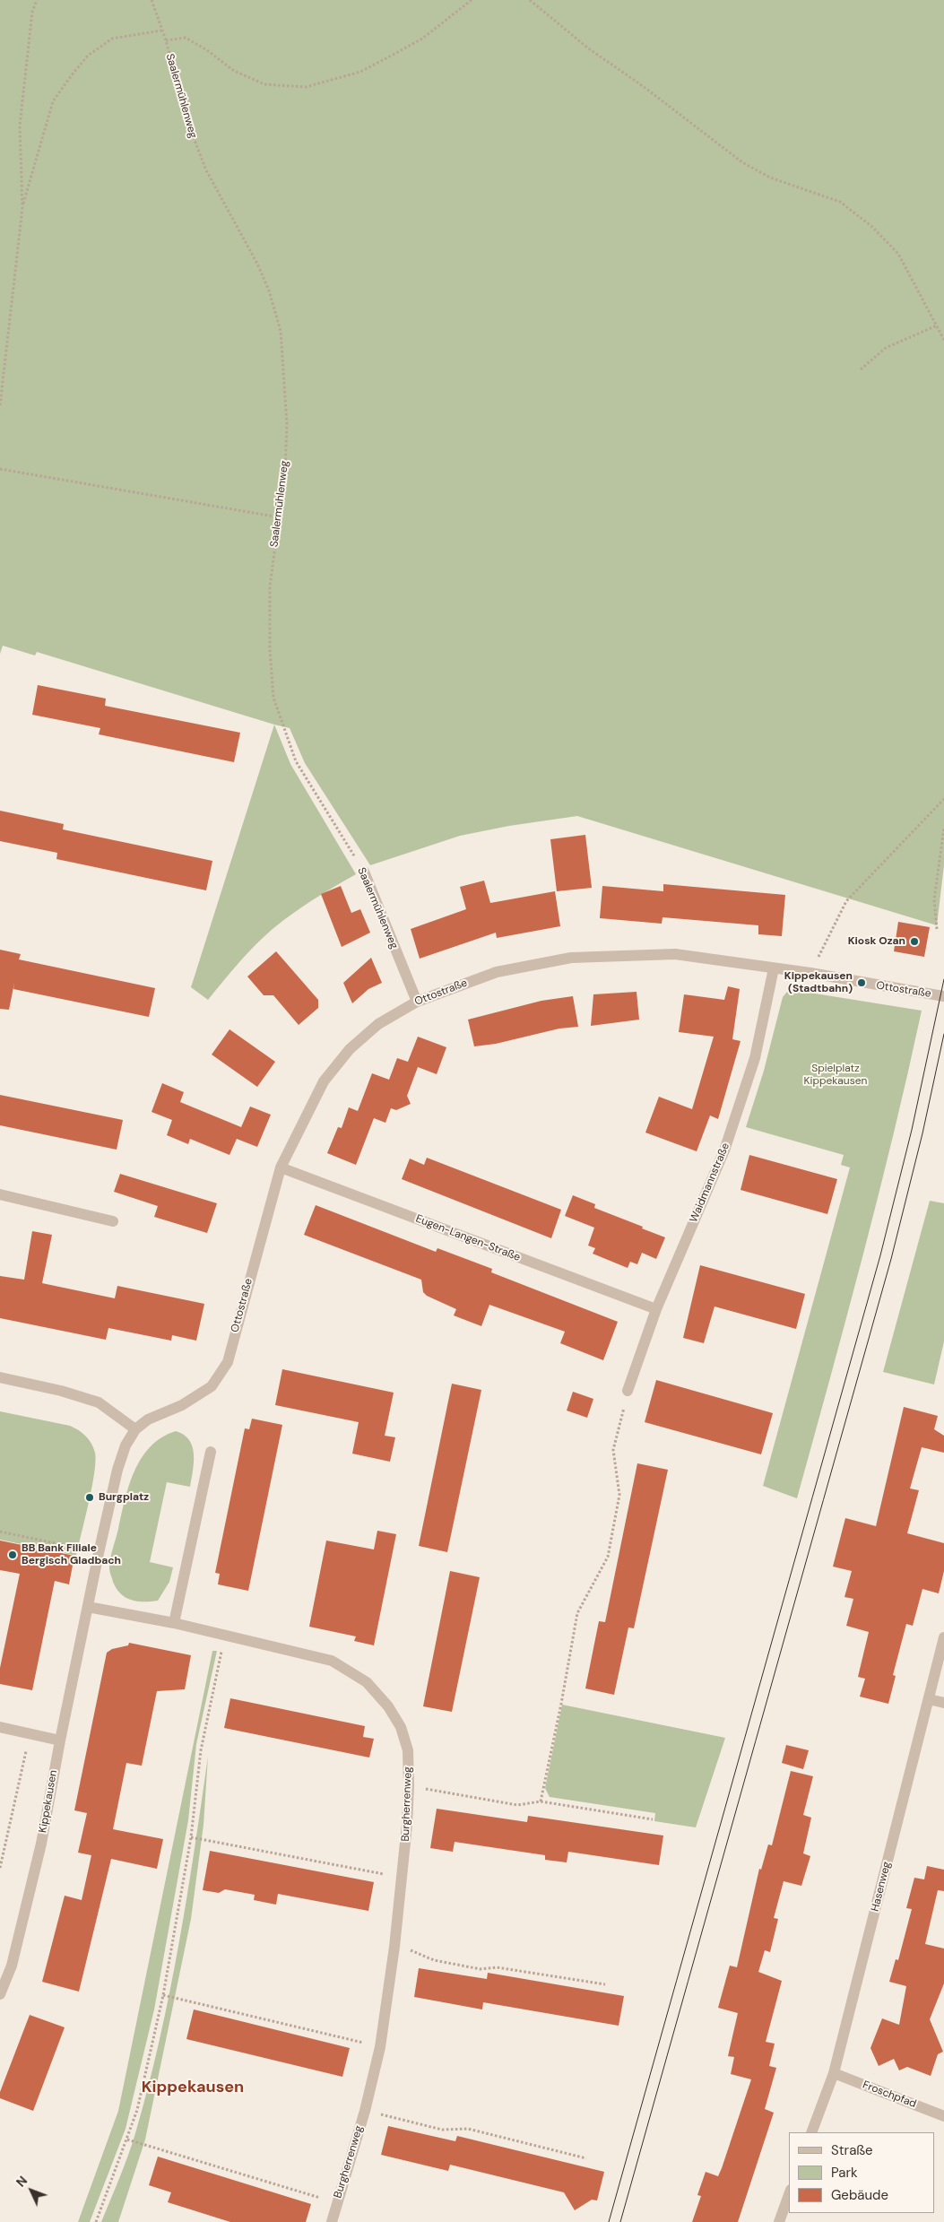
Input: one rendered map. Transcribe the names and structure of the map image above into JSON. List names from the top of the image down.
{
  "streets": {
    "street": [
      "Saalermühlenweg",
      "Ottostraße",
      "Waidmannstraße",
      "Eugen-Langen-Straße",
      "Kippekausen",
      "Burgherrenweg",
      "Hasenweg",
      "Froschpfad"
    ]
  },
  "crossings": [
    ["Saalermühlenweg", "Ottostraße"],
    ["Ottostraße", "Waidmannstraße"],
    ["Ottostraße", "Eugen-Langen-Straße"],
    ["Waidmannstraße", "Eugen-Langen-Straße"],
    ["Kippekausen", "Burgherrenweg"],
    ["Hasenweg", "Froschpfad"]
  ],
  "districts": ["Kippekausen"],
  "parks": ["Spielplatz Kippekausen"],
  "places": [
    "Kiosk Ozan",
    "Kippekausen (Stadtbahn)",
    "Burgplatz",
    "BB Bank Filiale Bergisch Gladbach"
  ],
  "legend": ["Straße", "Park", "Gebäude"],
  "north": "top left"
}
